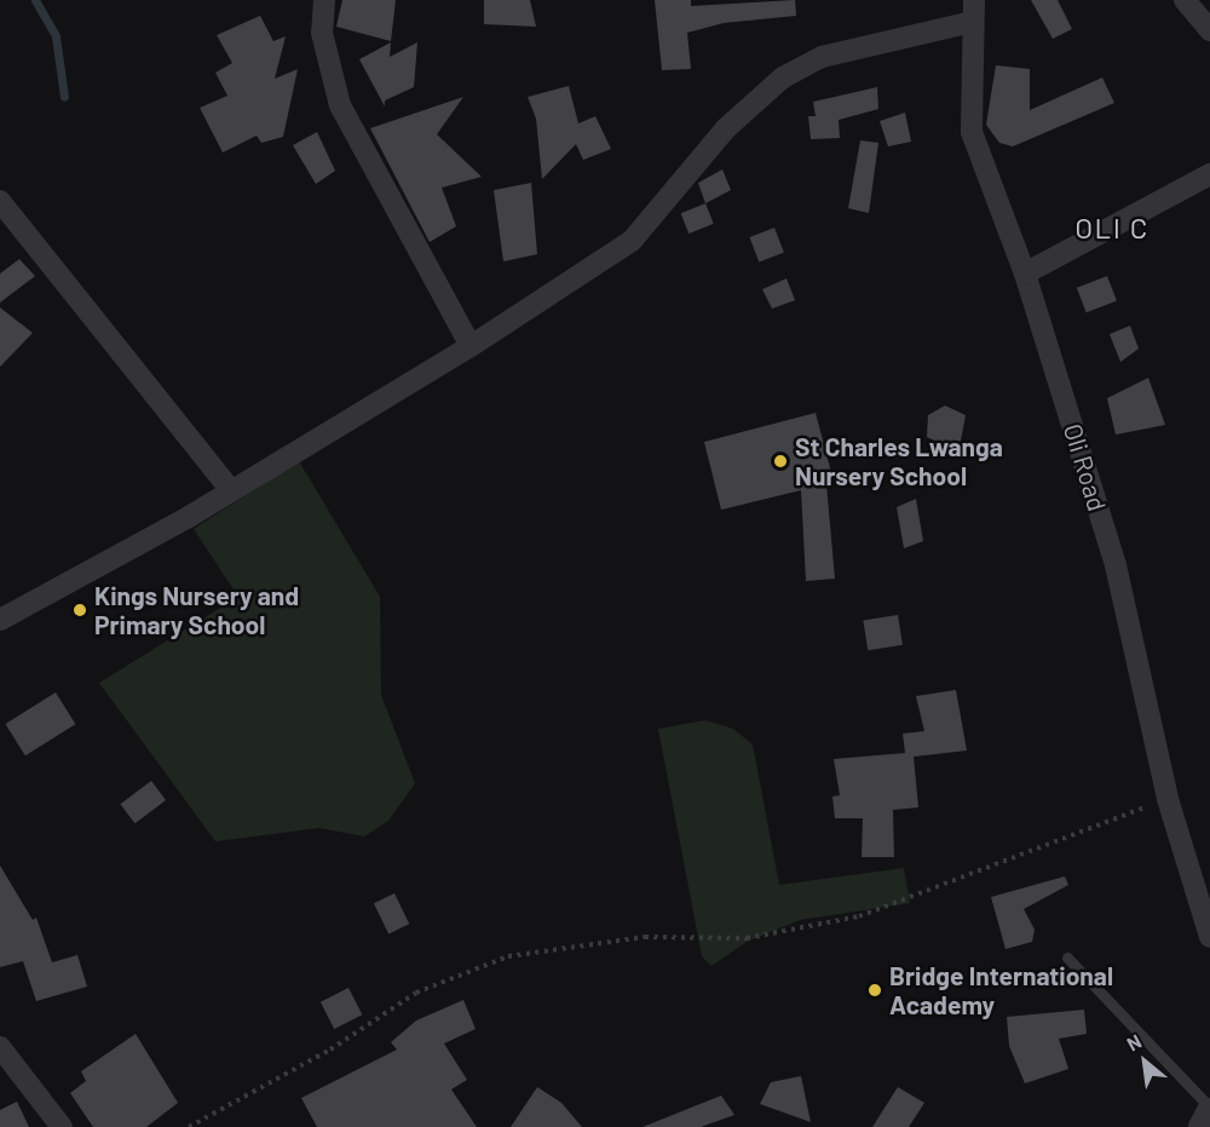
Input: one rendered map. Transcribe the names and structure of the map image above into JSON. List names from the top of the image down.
{
  "streets": {
    "street": ["Oli Road"]
  },
  "districts": ["OLI C"],
  "places": ["St Charles Lwanga Nursery School", "Kings Nursery and Primary School", "Bridge International Academy"],
  "north": "top left"
}
